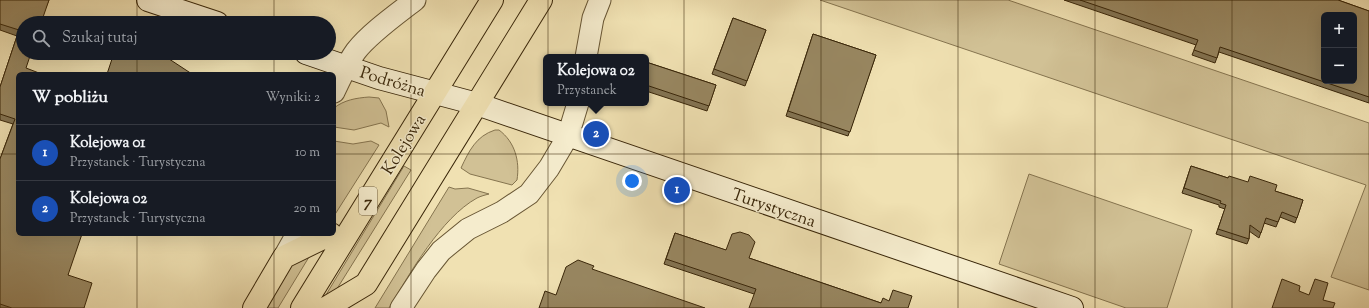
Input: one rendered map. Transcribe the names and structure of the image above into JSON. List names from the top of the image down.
{
  "streets": {
    "highway": ["Kolejowa", "7"],
    "street": ["Podróżna", "Turystyczna"]
  },
  "crossings": [
    ["Podróżna", "Kolejowa"],
    ["Podróżna", "Turystyczna"]
  ],
  "page": {
    "map_buttons": ["+", "−"],
    "search": "Szukaj tutaj",
    "popup": ["Kolejowa 02", "Przystanek"],
    "heading": ["W pobliżu", "Wyniki: 2"],
    "pins": ["2", "1"],
    "list": [
      {
        "mark": "1",
        "name": "Kolejowa 01",
        "note": "Przystanek · Turystyczna",
        "value": "10 m"
      },
      {
        "mark": "2",
        "name": "Kolejowa 02",
        "note": "Przystanek · Turystyczna",
        "value": "20 m"
      }
    ]
  }
}
